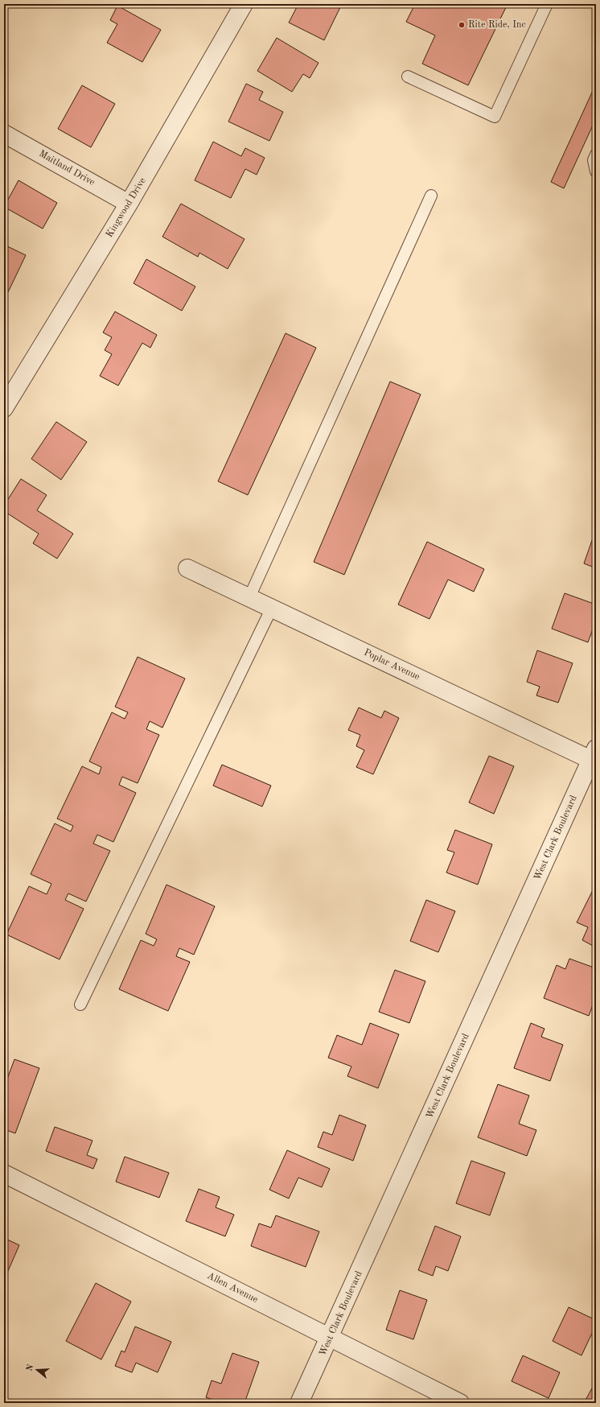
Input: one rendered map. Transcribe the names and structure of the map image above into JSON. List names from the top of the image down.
{
  "streets": {
    "street": [
      "Maitland Drive",
      "Kingwood Drive",
      "Poplar Avenue",
      "West Clark Boulevard",
      "Allen Avenue"
    ]
  },
  "crossings": [
    ["Maitland Drive", "Kingwood Drive"],
    ["Poplar Avenue", "West Clark Boulevard"],
    ["West Clark Boulevard", "Allen Avenue"]
  ],
  "places": ["Rite Ride, Inc"],
  "north": "left"
}
